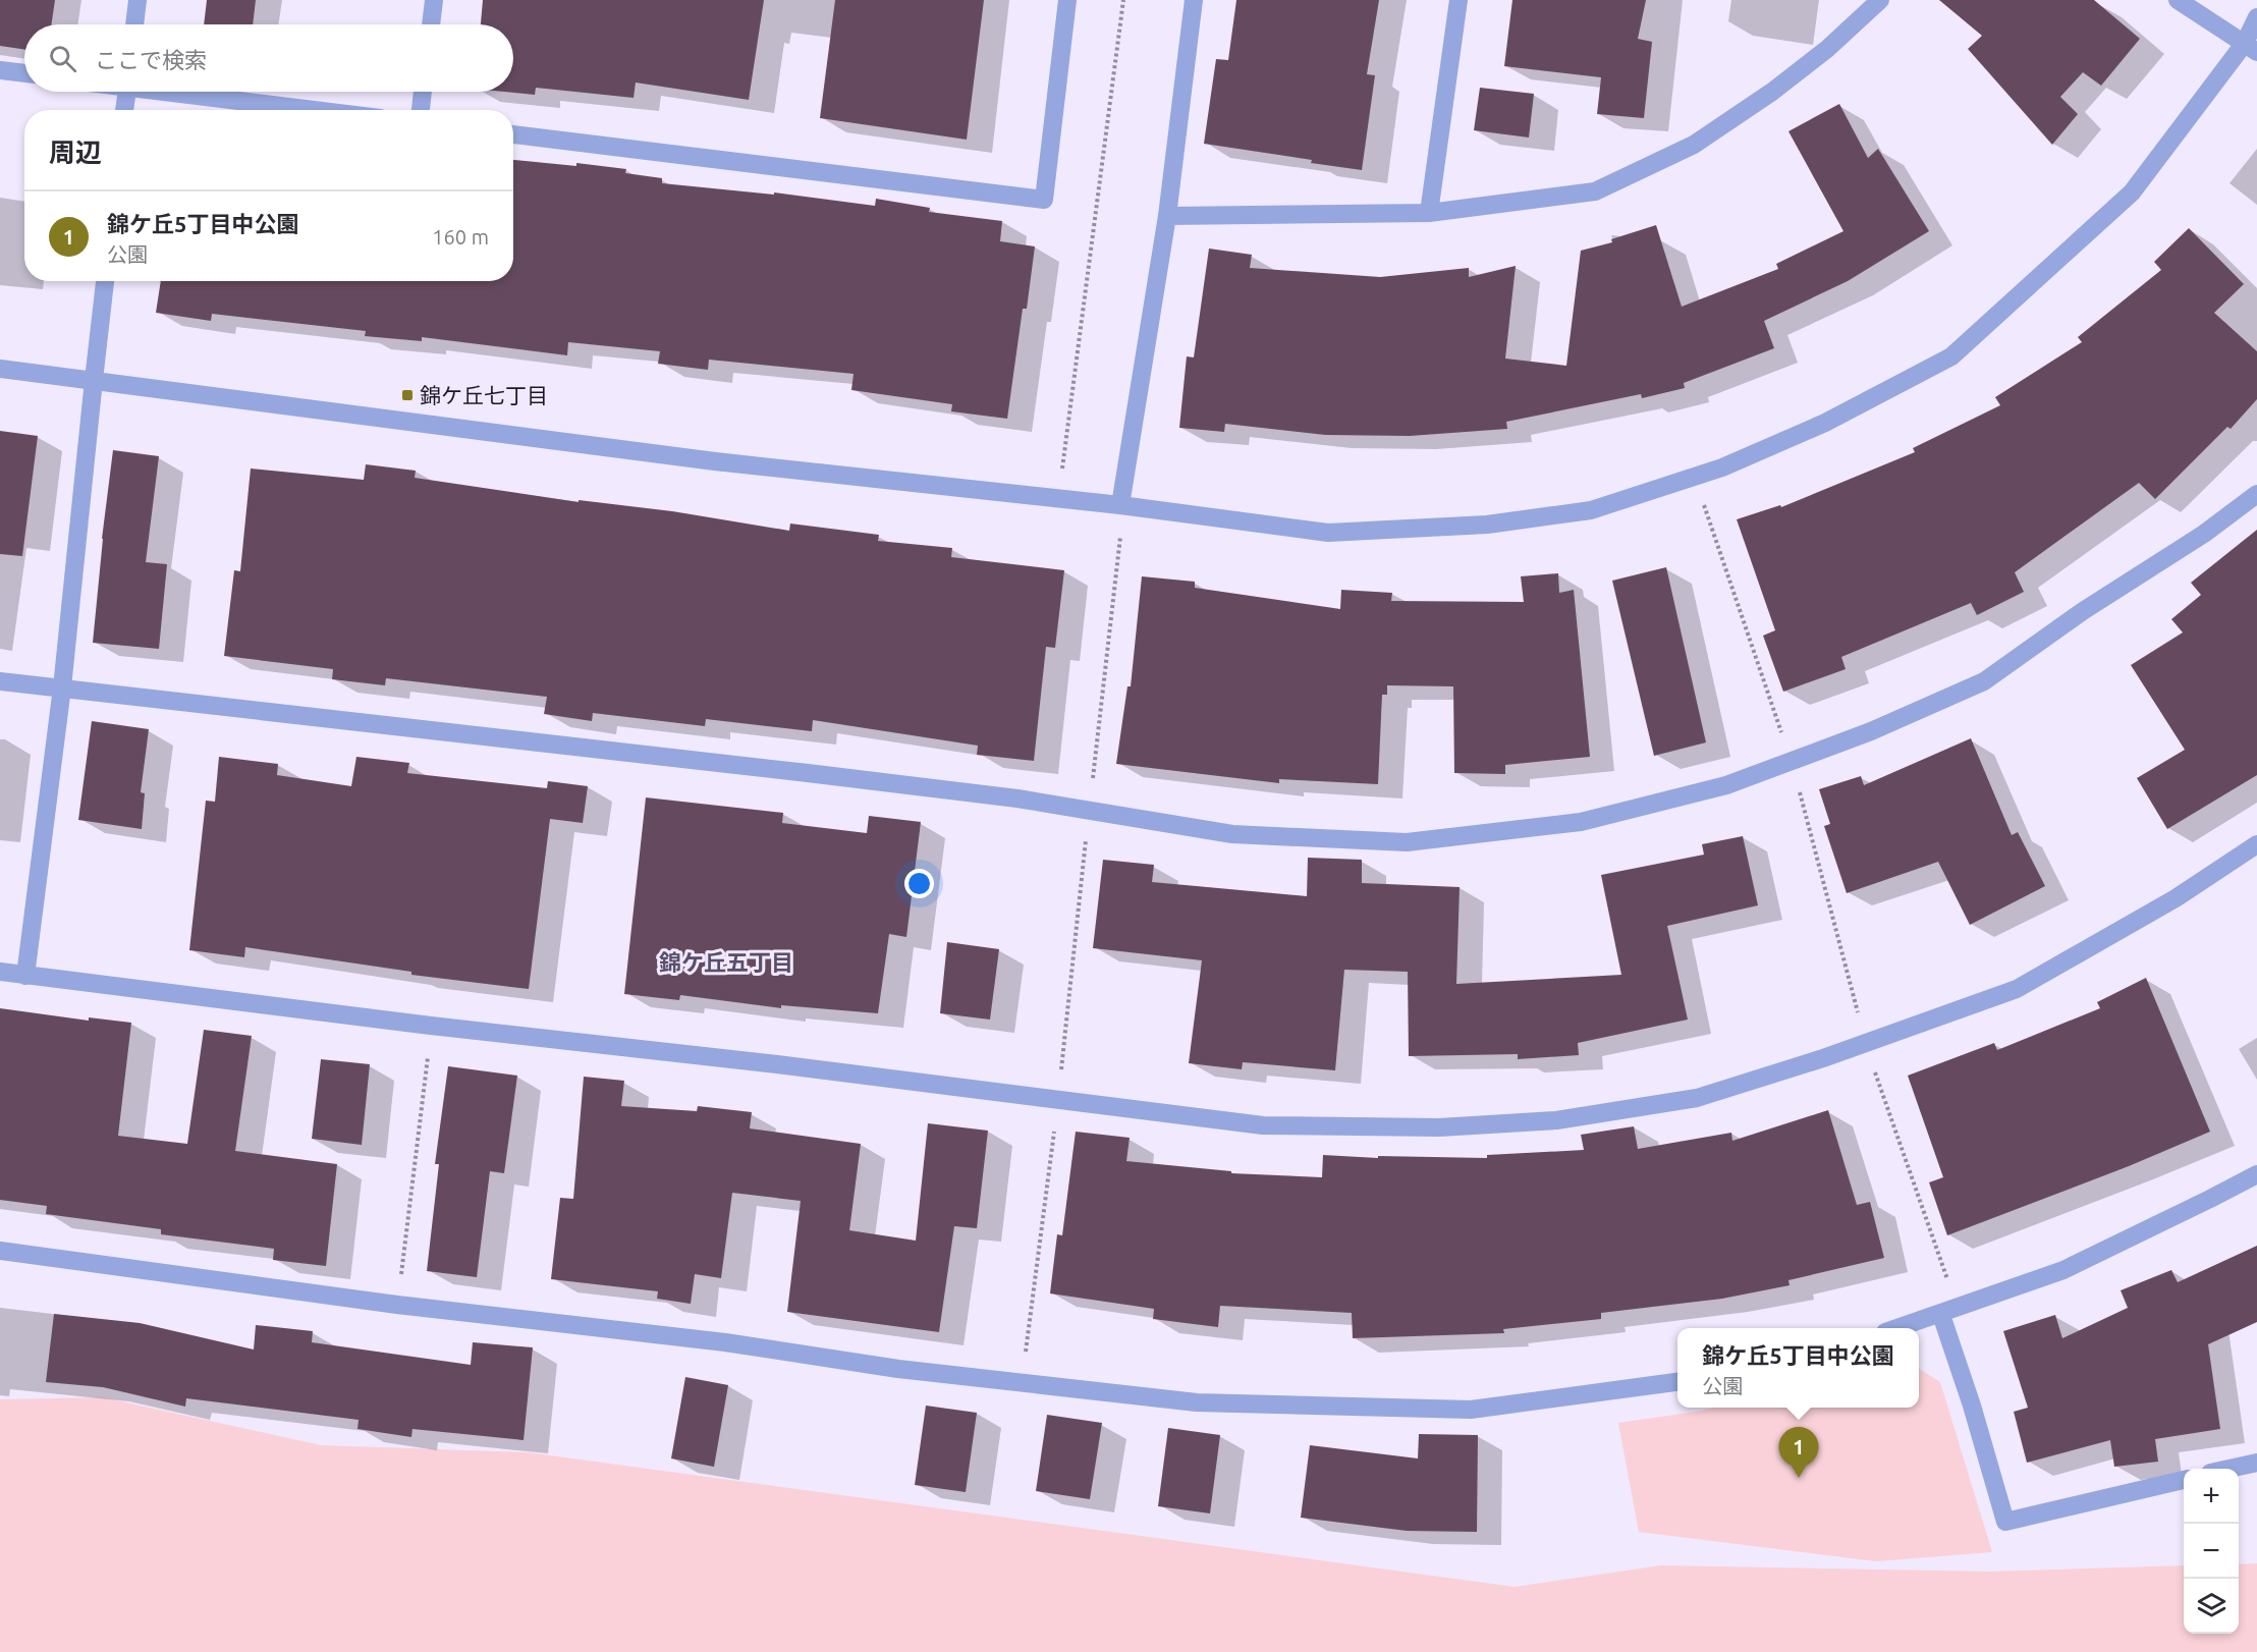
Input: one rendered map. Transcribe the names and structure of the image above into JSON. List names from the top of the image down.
{
  "districts": ["錦ケ丘五丁目"],
  "places": {
    "transit": ["錦ケ丘七丁目"]
  },
  "page": {
    "search": "ここで検索",
    "heading": "周辺",
    "list": [
      {
        "mark": "1",
        "name": "錦ケ丘5丁目中公園",
        "note": "公園",
        "value": "160 m"
      }
    ],
    "popup": ["錦ケ丘5丁目中公園", "公園"],
    "pins": "1",
    "map_buttons": ["+", "−"]
  }
}
